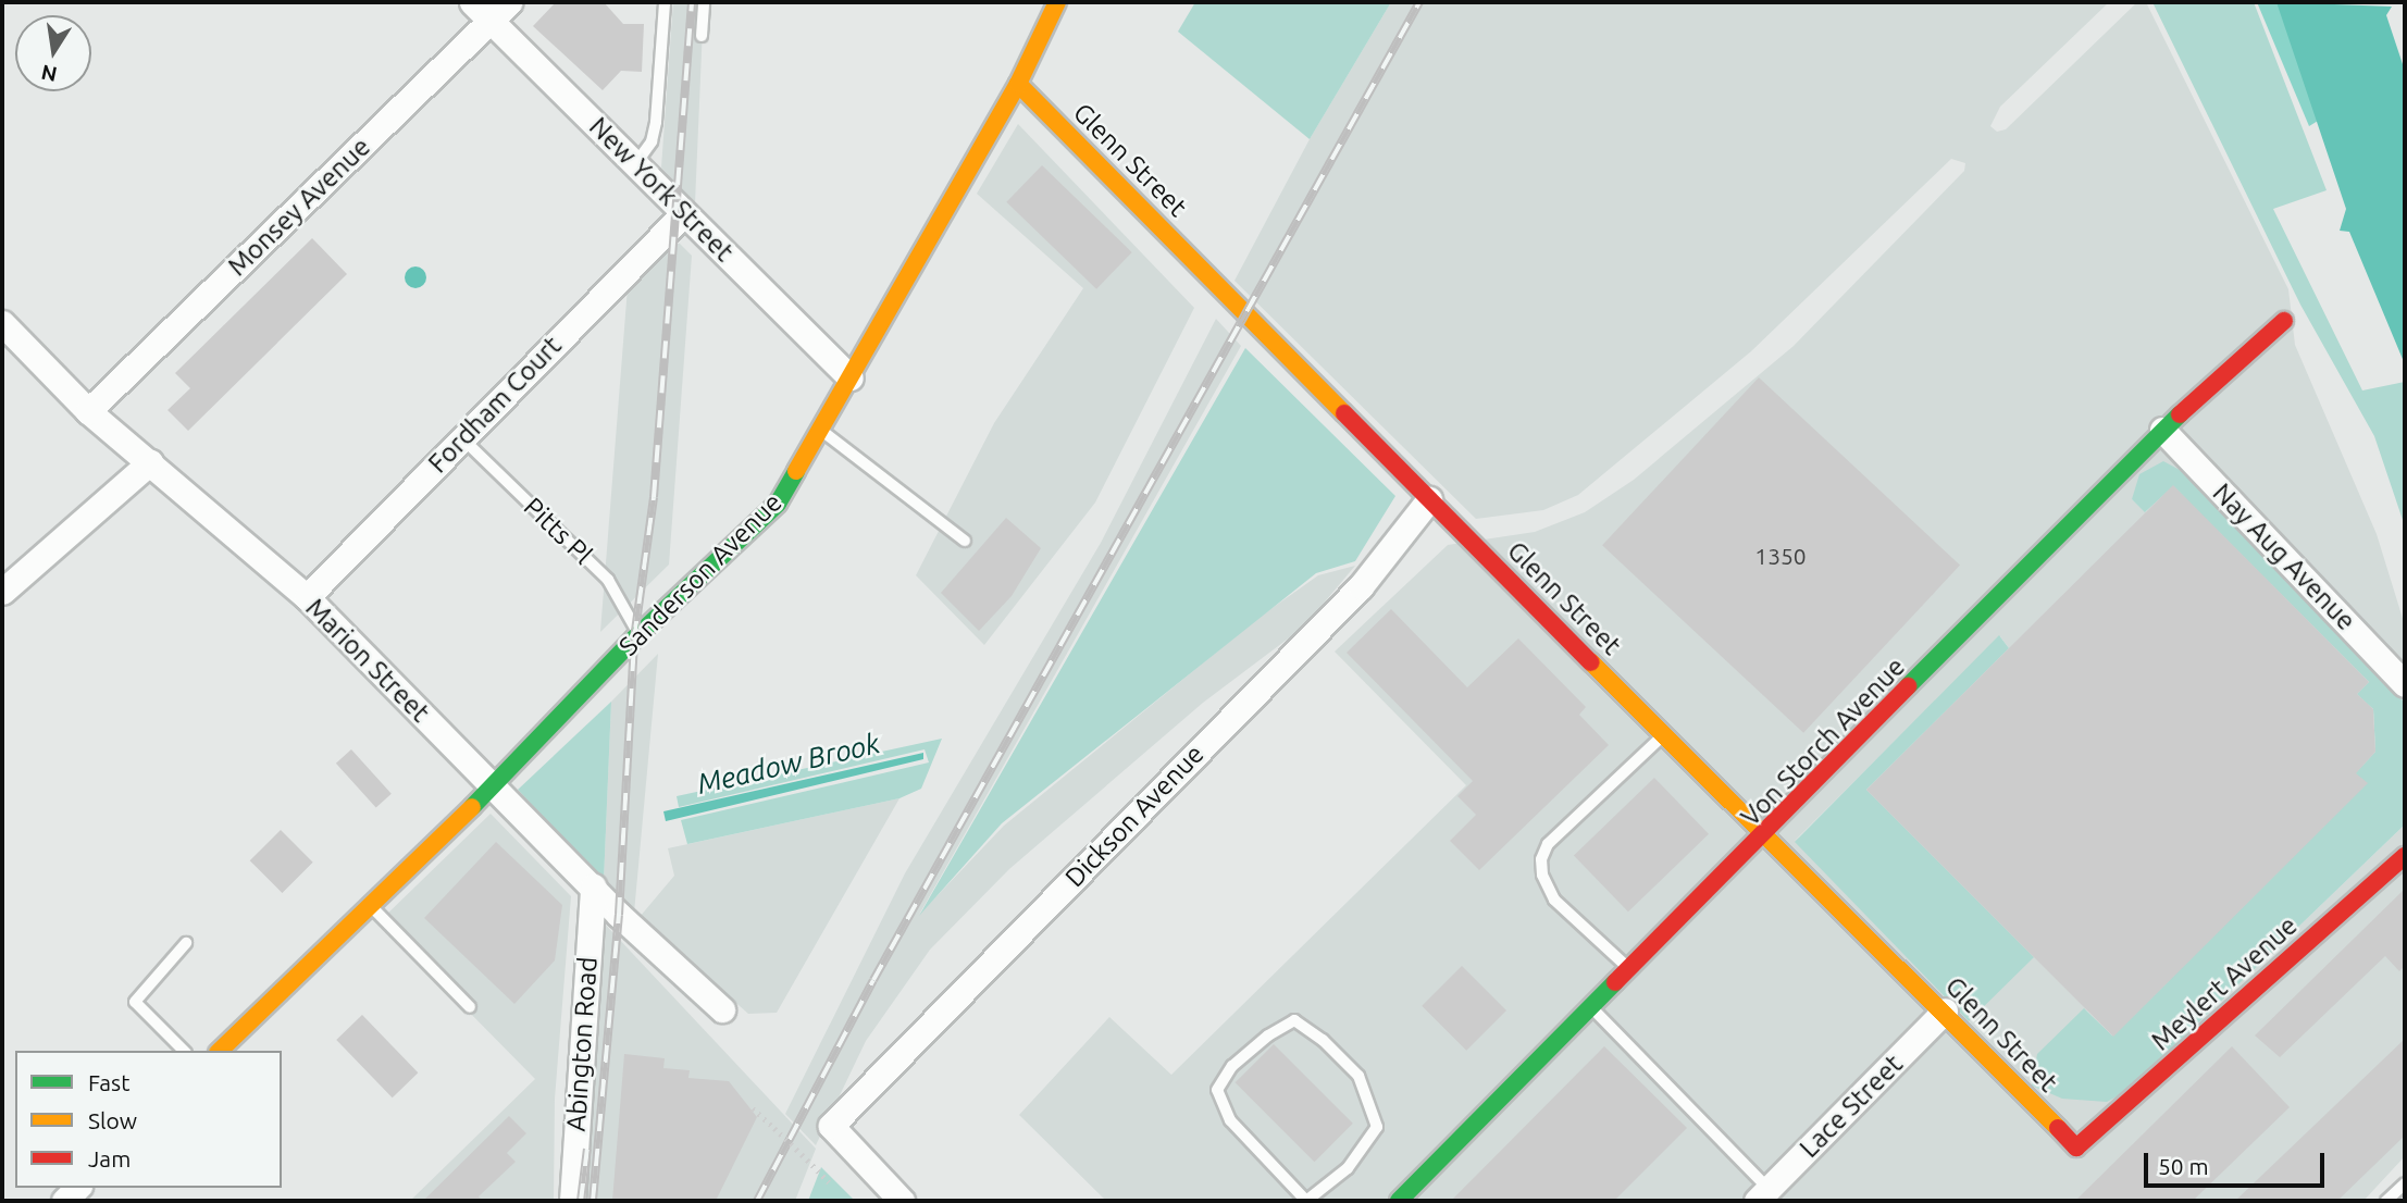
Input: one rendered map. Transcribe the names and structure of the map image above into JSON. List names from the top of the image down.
{
  "streets": {
    "street": [
      "Glenn Street",
      "New York Street",
      "Monsey Avenue",
      "Fordham Court",
      "Nay Aug Avenue",
      "Sanderson Avenue",
      "Marion Street",
      "Von Storch Avenue",
      "Dickson Avenue",
      "Meylert Avenue",
      "Abington Road",
      "Lace Street"
    ],
    "lane": ["Pitts Pl"]
  },
  "crossings": [
    ["Glenn Street", "Sanderson Avenue"],
    ["Glenn Street", "Von Storch Avenue"],
    ["Glenn Street", "Dickson Avenue"],
    ["Glenn Street", "Meylert Avenue"],
    ["Glenn Street", "Lace Street"],
    ["New York Street", "Monsey Avenue"],
    ["New York Street", "Fordham Court"],
    ["New York Street", "Sanderson Avenue"],
    ["Monsey Avenue", "Marion Street"],
    ["Fordham Court", "Pitts Pl"],
    ["Fordham Court", "Marion Street"],
    ["Pitts Pl", "Sanderson Avenue"],
    ["Nay Aug Avenue", "Von Storch Avenue"],
    ["Sanderson Avenue", "Marion Street"],
    ["Marion Street", "Abington Road"]
  ],
  "water": ["Meadow Brook"],
  "house_numbers": ["1350"],
  "legend": ["Fast", "Slow", "Jam"],
  "scale_bar": "50 m",
  "north": "bottom"
}
